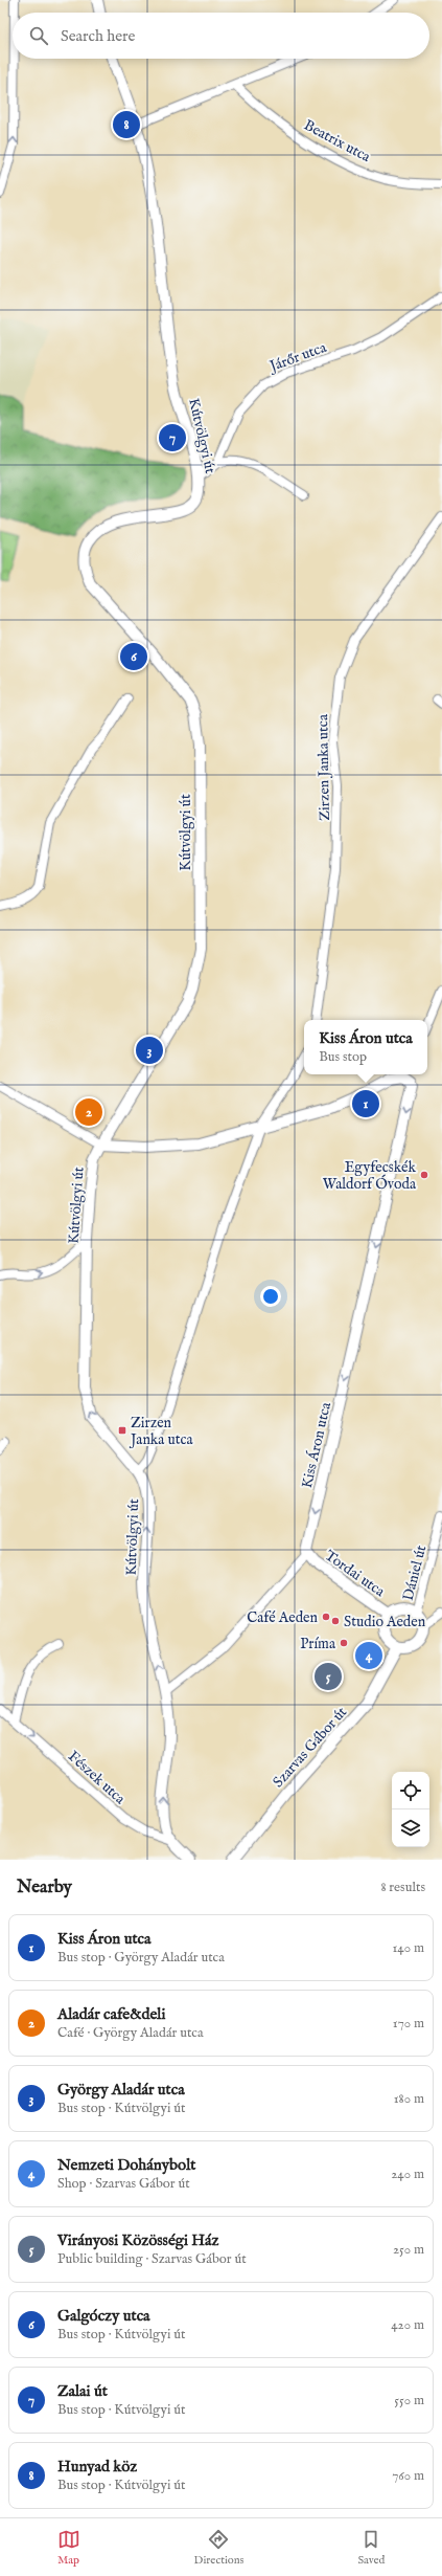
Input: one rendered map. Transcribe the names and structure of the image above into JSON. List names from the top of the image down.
{
  "streets": {
    "street": [
      "Beatrix utca",
      "Járőr utca",
      "Kútvölgyi út",
      "Zirzen Janka utca",
      "Kiss Áron utca",
      "Tordai utca",
      "Dániel út",
      "Szarvas Gábor út",
      "Fészek utca"
    ]
  },
  "crossings": [
    ["Járőr utca", "Kútvölgyi út"],
    ["Kútvölgyi út", "Fészek utca"],
    ["Kiss Áron utca", "Tordai utca"],
    ["Tordai utca", "Dániel út"],
    ["Tordai utca", "Szarvas Gábor út"],
    ["Dániel út", "Szarvas Gábor út"]
  ],
  "one_way": ["Kiss Áron utca", "Fészek utca"],
  "places": {
    "other": [
      "Egyfecskék Waldorf Óvoda",
      "Café Aeden",
      "Studio Aeden",
      "Príma"
    ],
    "transit": ["Zirzen Janka utca"]
  },
  "page": {
    "search": "Search here",
    "pins": [
      "8",
      "7",
      "6",
      "3",
      "1",
      "2",
      "4",
      "5"
    ],
    "popup": ["Kiss Áron utca", "Bus stop"],
    "heading": ["Nearby", "8 results"],
    "list": [
      {
        "mark": "1",
        "name": "Kiss Áron utca",
        "note": "Bus stop · György Aladár utca",
        "value": "140 m"
      },
      {
        "mark": "2",
        "name": "Aladár cafe&deli",
        "note": "Café · György Aladár utca",
        "value": "170 m"
      },
      {
        "mark": "3",
        "name": "György Aladár utca",
        "note": "Bus stop · Kútvölgyi út",
        "value": "180 m"
      },
      {
        "mark": "4",
        "name": "Nemzeti Dohánybolt",
        "note": "Shop · Szarvas Gábor út",
        "value": "240 m"
      },
      {
        "mark": "5",
        "name": "Virányosi Közösségi Ház",
        "note": "Public building · Szarvas Gábor út",
        "value": "250 m"
      },
      {
        "mark": "6",
        "name": "Galgóczy utca",
        "note": "Bus stop · Kútvölgyi út",
        "value": "420 m"
      },
      {
        "mark": "7",
        "name": "Zalai út",
        "note": "Bus stop · Kútvölgyi út",
        "value": "550 m"
      },
      {
        "mark": "8",
        "name": "Hunyad köz",
        "note": "Bus stop · Kútvölgyi út",
        "value": "760 m"
      }
    ],
    "nav": ["Map", "Directions", "Saved"]
  }
}
